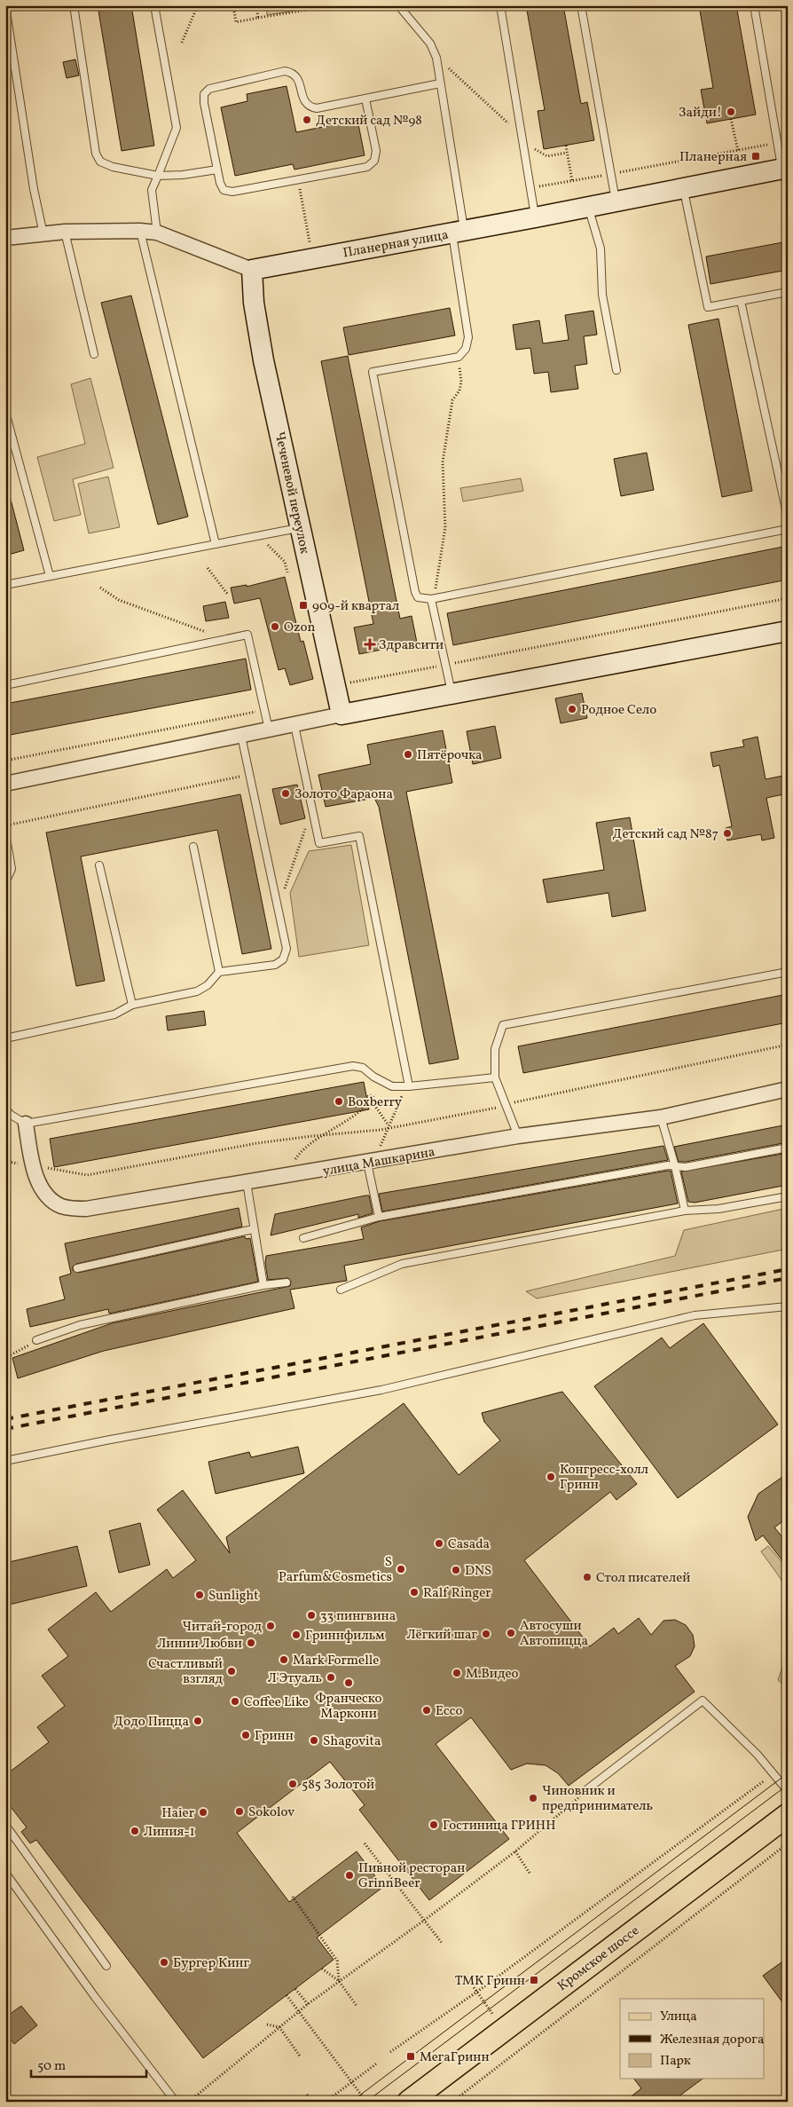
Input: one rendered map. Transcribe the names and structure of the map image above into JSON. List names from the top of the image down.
{
  "streets": {
    "main road": ["Кромское шоссе"],
    "street": ["Планерная улица", "Чеченевой переулок", "улица Машкарина"]
  },
  "crossings": [
    ["Планерная улица", "Чеченевой переулок"]
  ],
  "places": {
    "other": [
      "Зайди!",
      "Детский сад №98",
      "Ozon",
      "Родное Село",
      "Пятёрочка",
      "Золото Фараона",
      "Детский сад №87",
      "Boxberry",
      "Конгресс-холл Гринн",
      "Casada",
      "S Parfum&Cosmetics",
      "DNS",
      "Стол писателей",
      "Ralf Ringer",
      "Sunlight",
      "33 пингвина",
      "Читай-город",
      "Автосуши Автопицца",
      "Лёгкий шаг",
      "Гриннфильм",
      "Линии Любви",
      "Mark Formelle",
      "Счастливый взгляд",
      "М.Видео",
      "Л'Этуаль",
      "Франческо Маркони",
      "Coffee Like",
      "Ecco",
      "Додо Пицца",
      "Гринн",
      "Shagovita",
      "585 Золотой",
      "Чиновник и предприниматель",
      "Sokolov",
      "Haier",
      "Гостиница ГРИНН",
      "Линия-1",
      "Пивной ресторан GrinnBeer",
      "Бургер Кинг"
    ],
    "transit": [
      "Планерная",
      "909-й квартал",
      "ТМК Гринн",
      "МегаГринн"
    ],
    "health": ["Здравсити"]
  },
  "legend": ["Улица", "Железная дорога", "Парк"],
  "scale_bar": "50 m"
}
